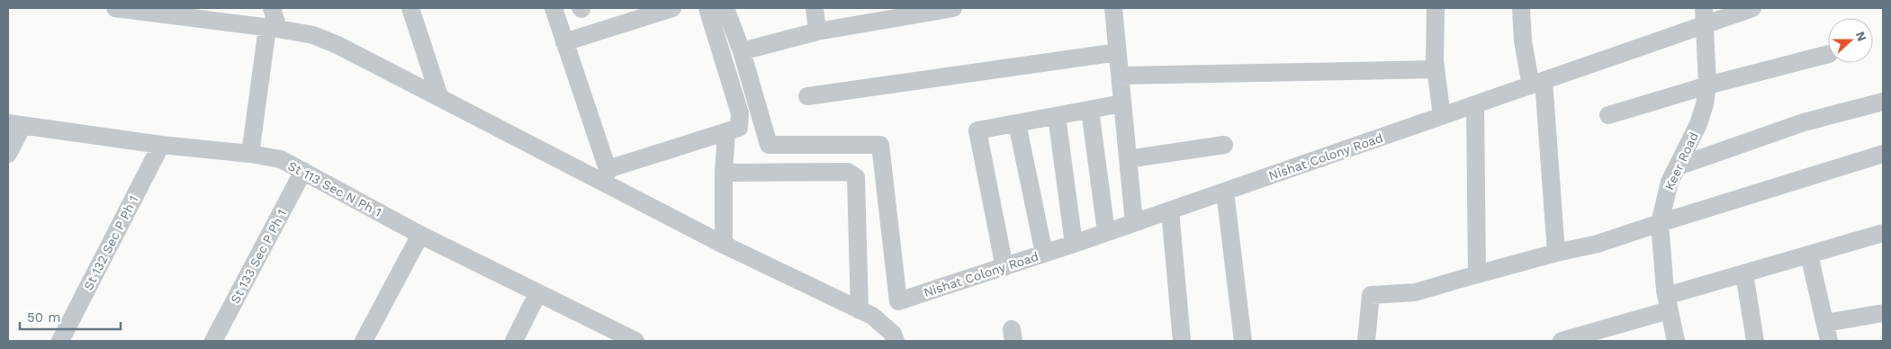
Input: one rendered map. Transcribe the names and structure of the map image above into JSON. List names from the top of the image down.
{
  "streets": {
    "street": [
      "Nishat Colony Road",
      "Keer Road",
      "St 113 Sec N Ph 1",
      "St 132 Sec P Ph 1",
      "St 133 Sec P Ph 1"
    ]
  },
  "crossings": [
    ["Nishat Colony Road", "Keer Road"],
    ["St 113 Sec N Ph 1", "St 132 Sec P Ph 1"],
    ["St 113 Sec N Ph 1", "St 133 Sec P Ph 1"]
  ],
  "scale_bar": "50 m",
  "north": "right"
}
